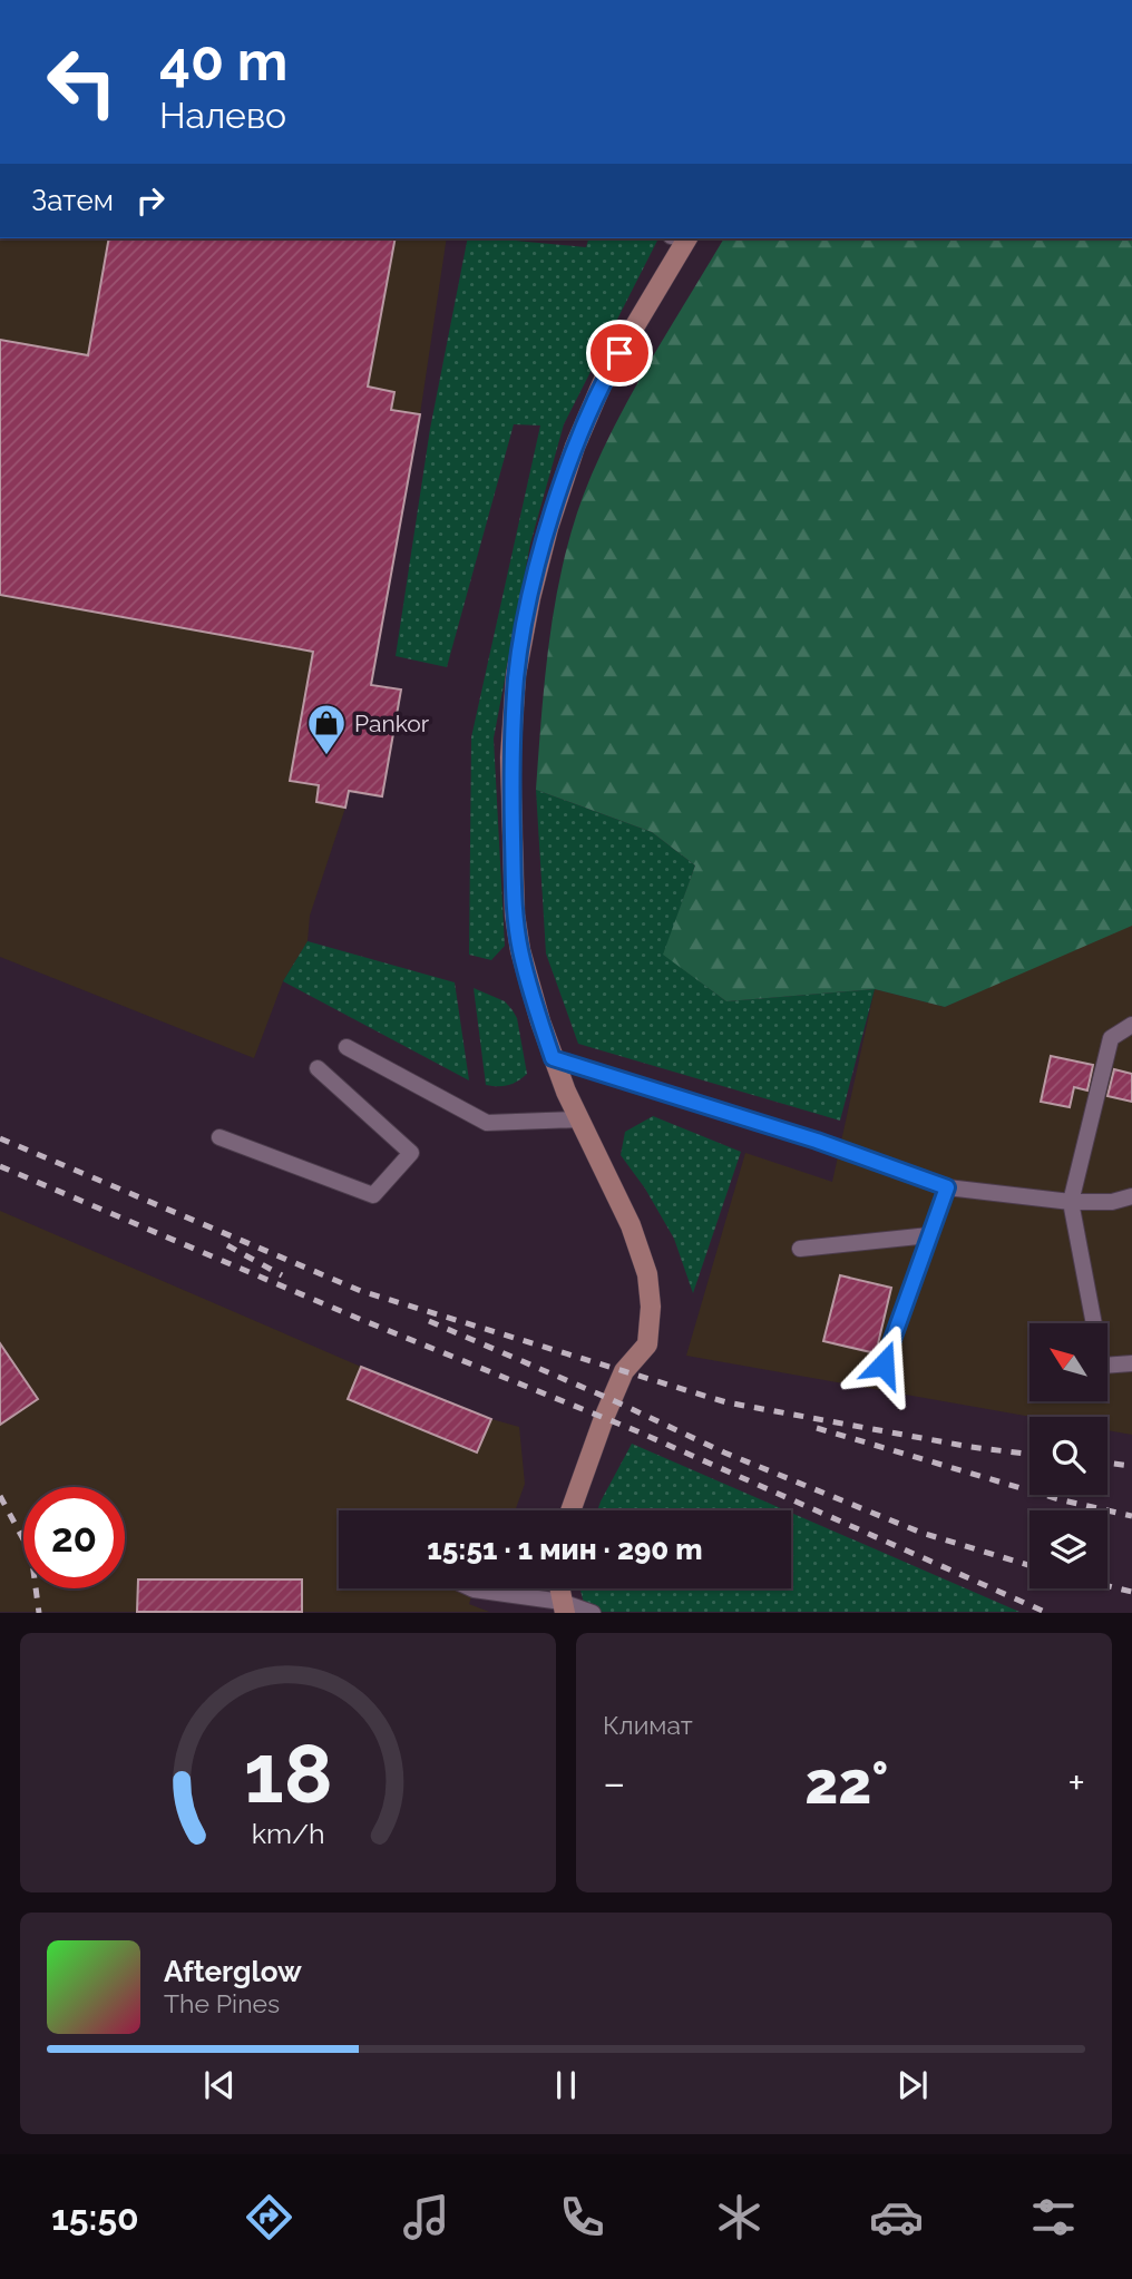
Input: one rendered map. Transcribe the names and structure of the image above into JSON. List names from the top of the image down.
{
  "places": {
    "shop": ["Pankor"]
  },
  "north": "top left",
  "page": {
    "turn": ["40 m", "Налево"],
    "then": "Затем",
    "limit": "20",
    "trip": "15:51 · 1 мин · 290 m",
    "tile": "Климат",
    "heat": ["−", "22°", "+"],
    "song": ["Afterglow", "The Pines"],
    "tabs": "15:50",
    "gauge": ["18", "km/h"]
  }
}
